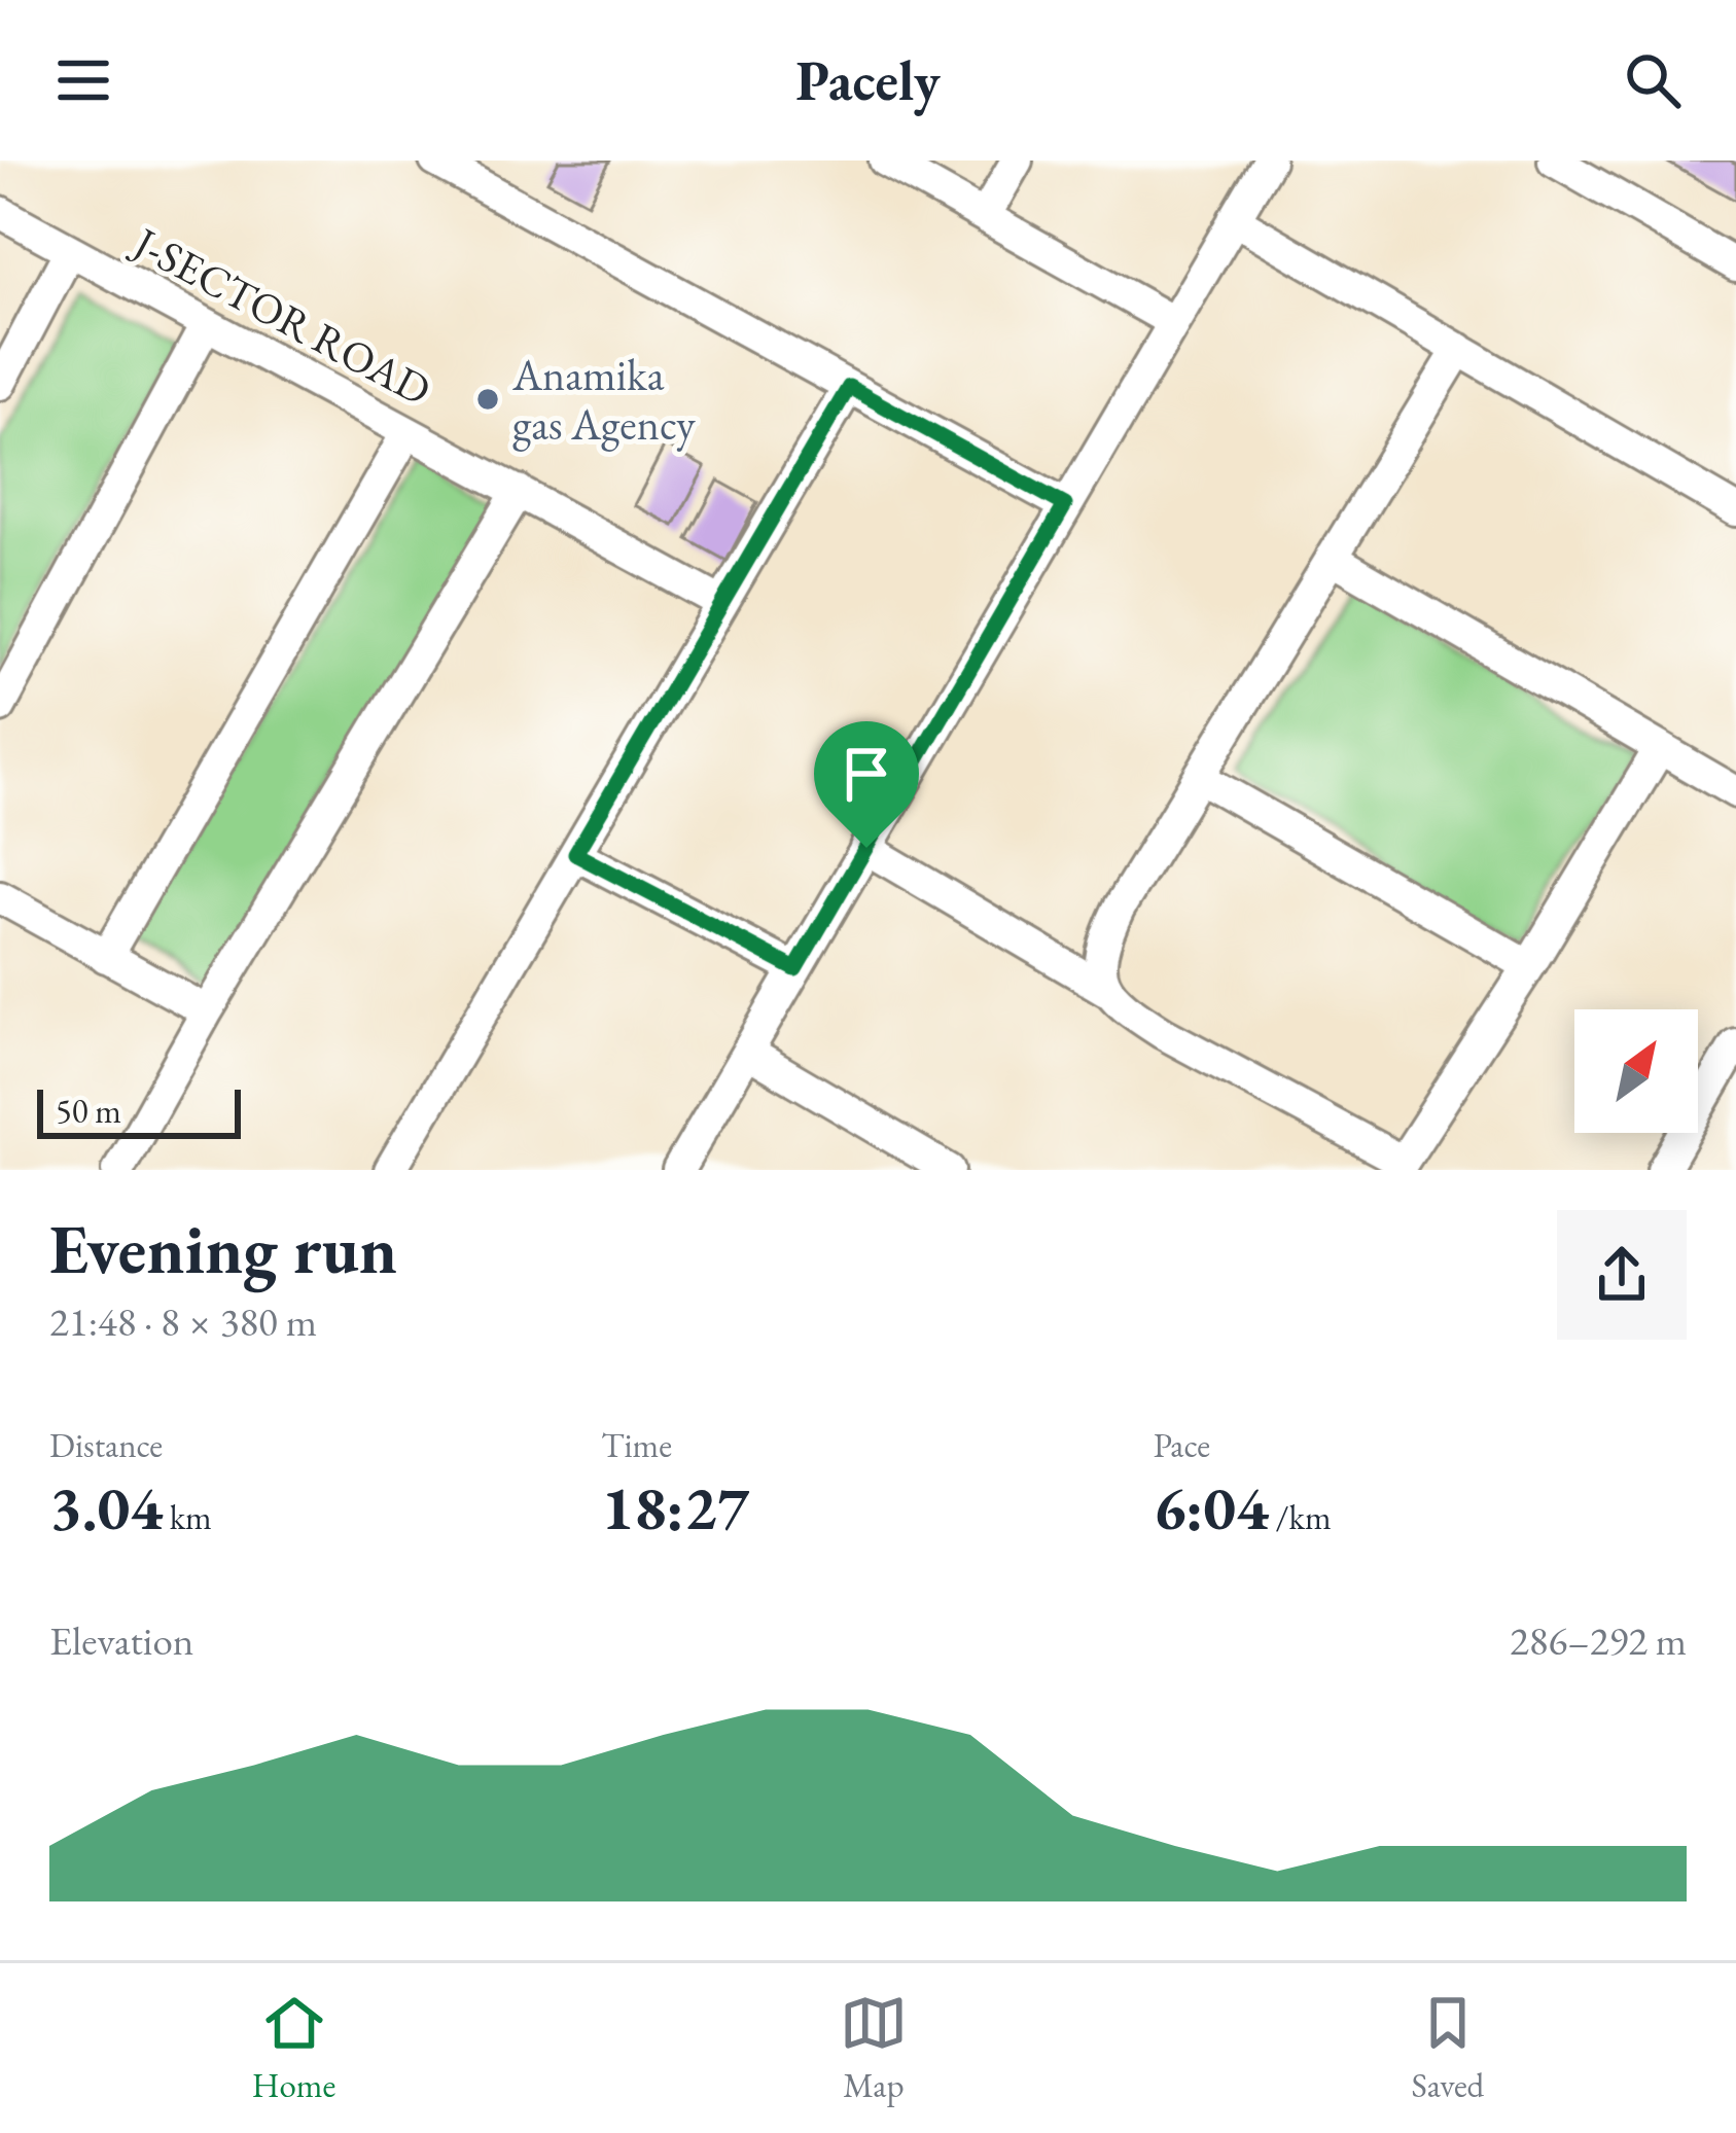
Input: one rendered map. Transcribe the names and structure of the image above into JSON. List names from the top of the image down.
{
  "streets": {
    "street": ["J-SECTOR ROAD"]
  },
  "places": ["Anamika gas Agency"],
  "scale_bar": "50 m",
  "north": "top right",
  "page": {
    "header": "Pacely",
    "scale": "50 m",
    "heading": ["Evening run", "21:48 · 8 × 380 m"],
    "stats": [
      ["Distance", "3.04 km"],
      ["Time", "18:27"],
      ["Pace", "6:04 /km"]
    ],
    "chart": ["Elevation", "286–292 m"],
    "tabs": ["Home", "Map", "Saved"]
  }
}
